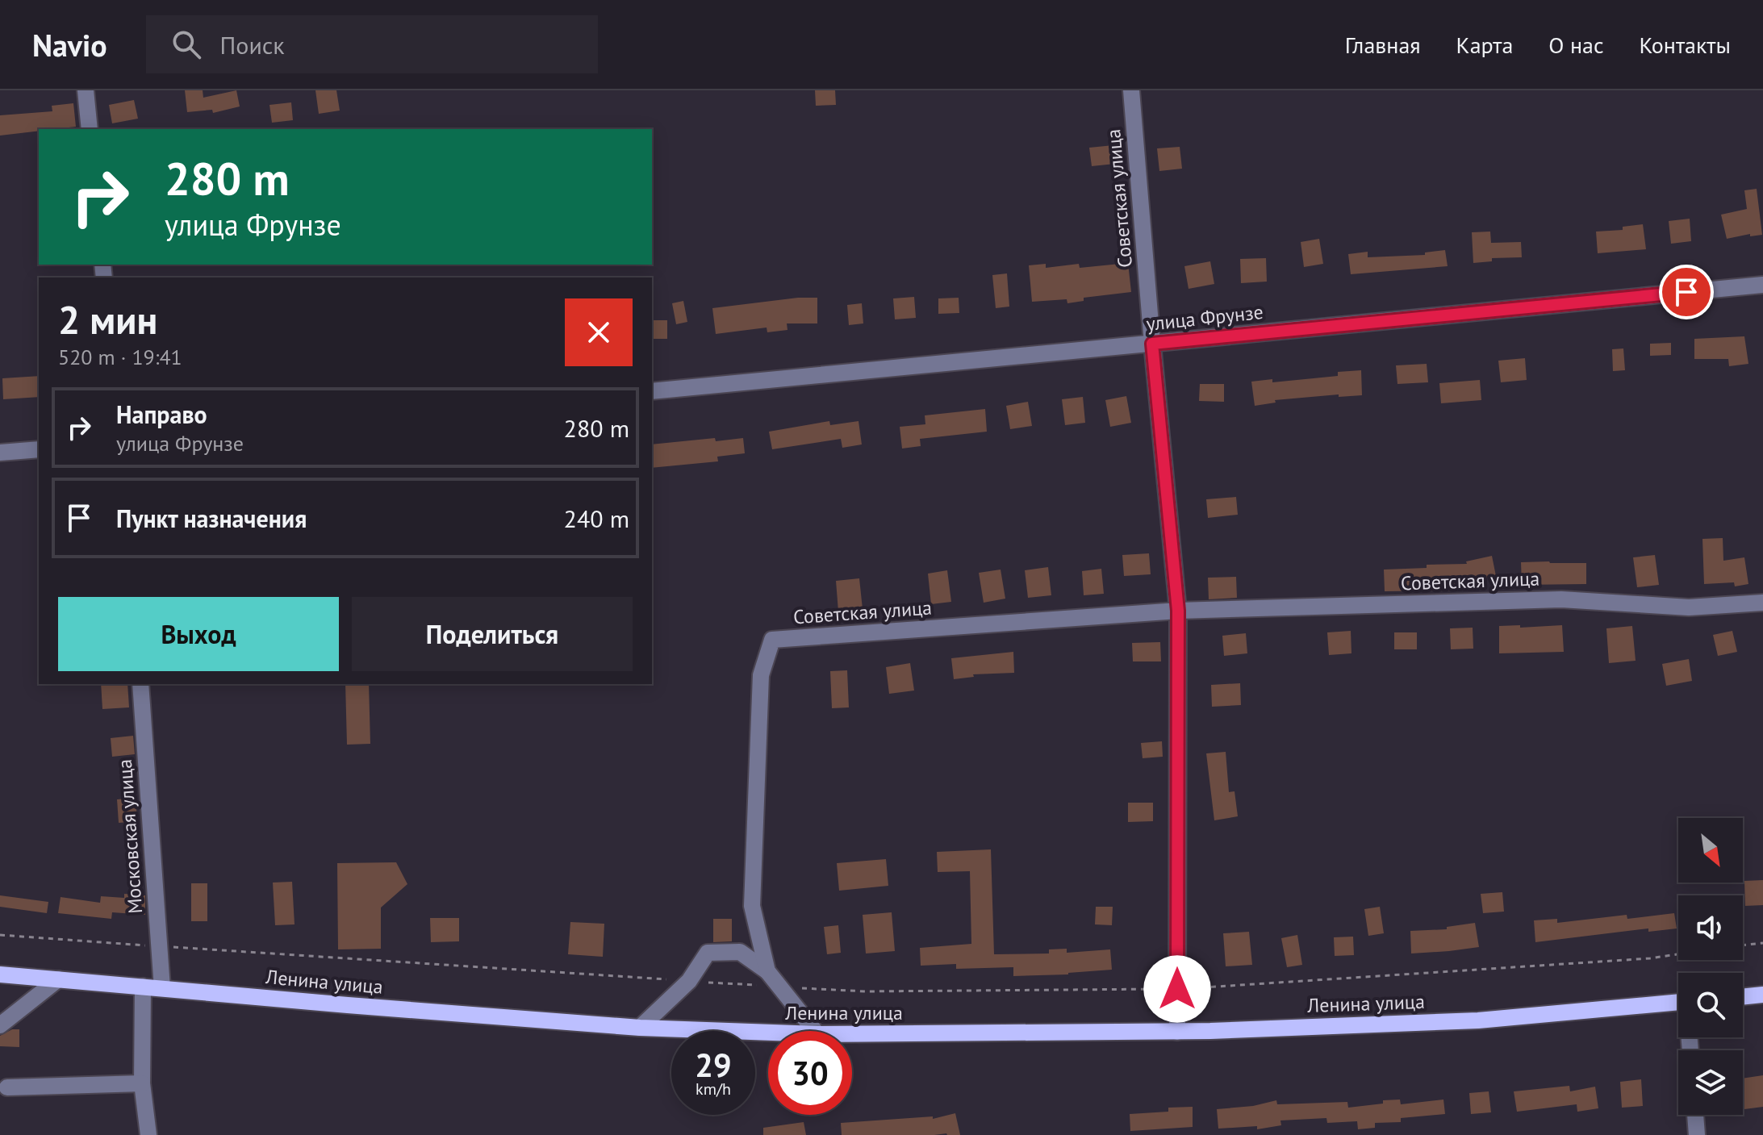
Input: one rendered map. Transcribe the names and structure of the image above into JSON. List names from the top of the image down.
{
  "streets": {
    "main road": ["Ленина улица"],
    "street": ["Советская улица", "улица Фрунзе", "Московская улица"]
  },
  "crossings": [
    ["Советская улица", "улица Фрунзе"],
    ["Советская улица", "Ленина улица"],
    ["Московская улица", "Ленина улица"]
  ],
  "north": "bottom right",
  "page": {
    "header": "Navio",
    "search": "Поиск",
    "nav": [
      "Главная",
      "Карта",
      "О нас",
      "Контакты"
    ],
    "turn": ["280 m", "улица Фрунзе"],
    "heading": ["2 мин", "520 m · 19:41"],
    "list": [
      {
        "name": "Направо",
        "note": "улица Фрунзе",
        "value": "280 m"
      },
      {
        "name": "Пункт назначения",
        "value": "240 m"
      }
    ],
    "buttons": ["Выход", "Поделиться"],
    "speed": "29 km/h",
    "limit": "30"
  }
}
